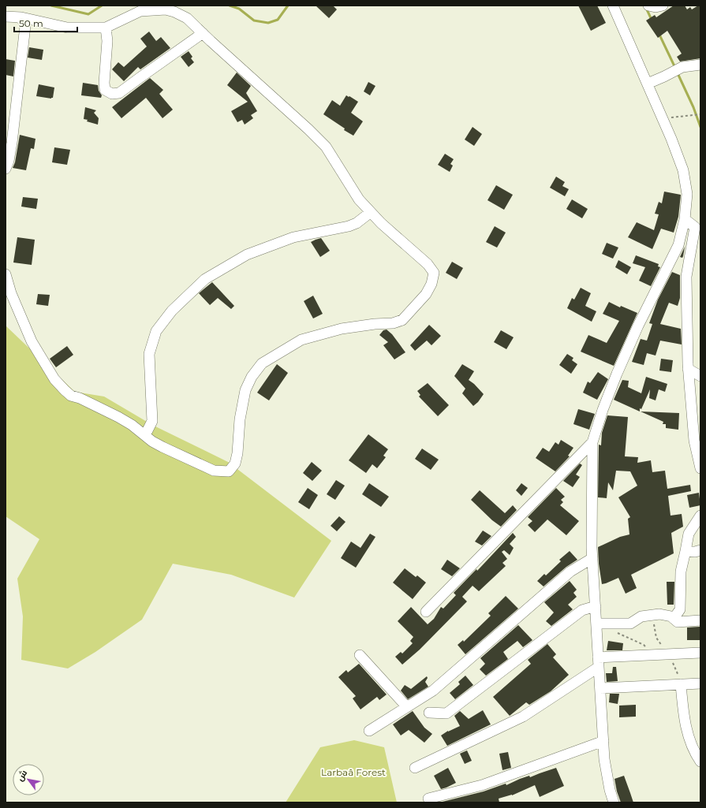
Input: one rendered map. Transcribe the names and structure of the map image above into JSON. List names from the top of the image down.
{
  "parks": ["Larbaâ Forest"],
  "scale_bar": "50 m",
  "north": "top left"
}
